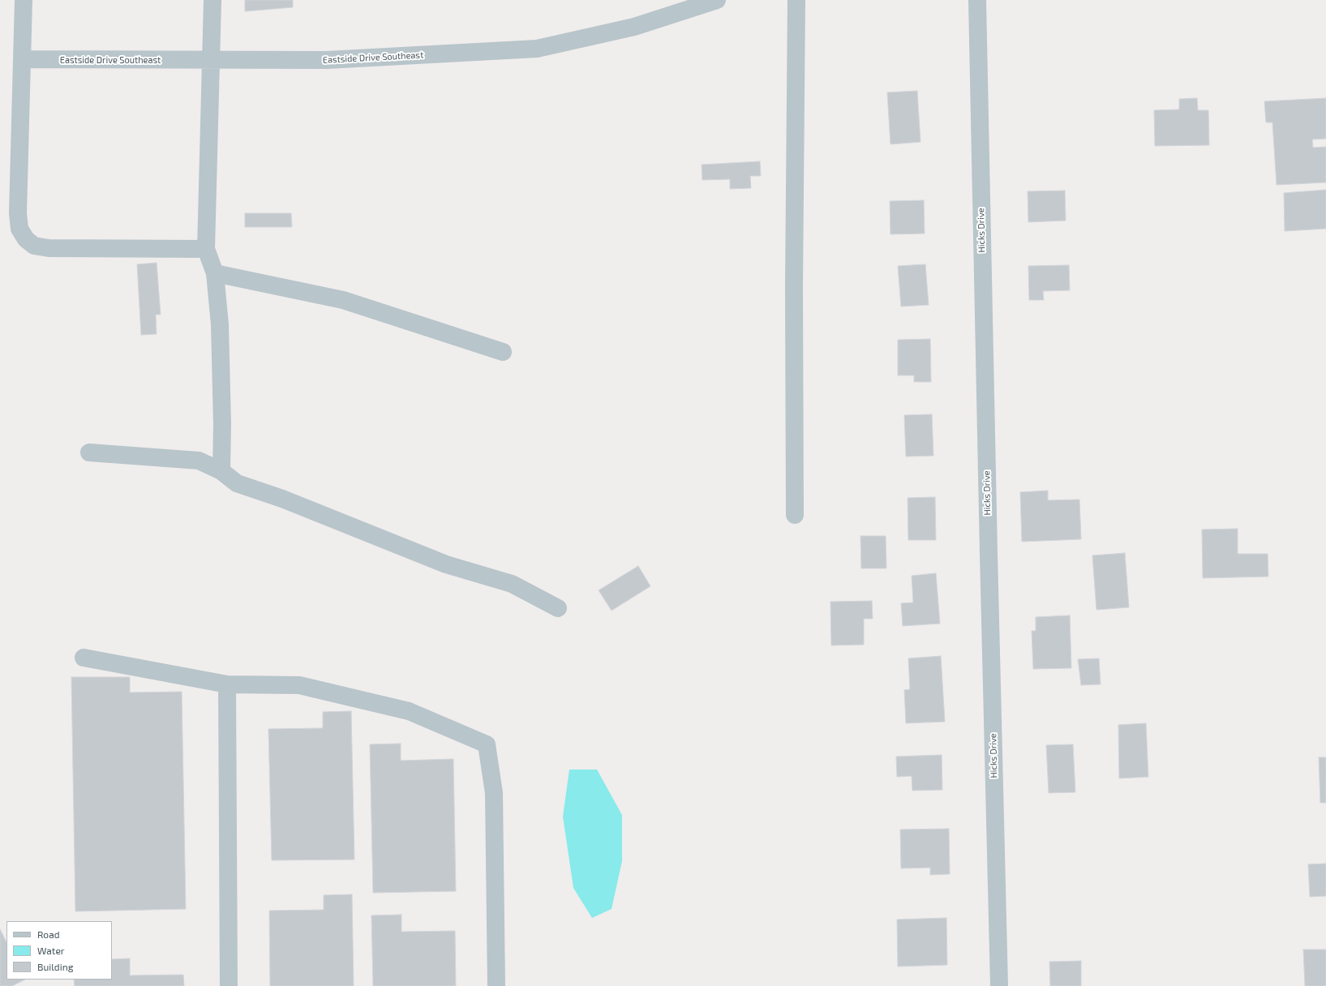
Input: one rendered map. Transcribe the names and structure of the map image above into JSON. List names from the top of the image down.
{
  "streets": {
    "street": ["Eastside Drive Southeast", "Hicks Drive"]
  },
  "legend": ["Road", "Water", "Building"]
}
